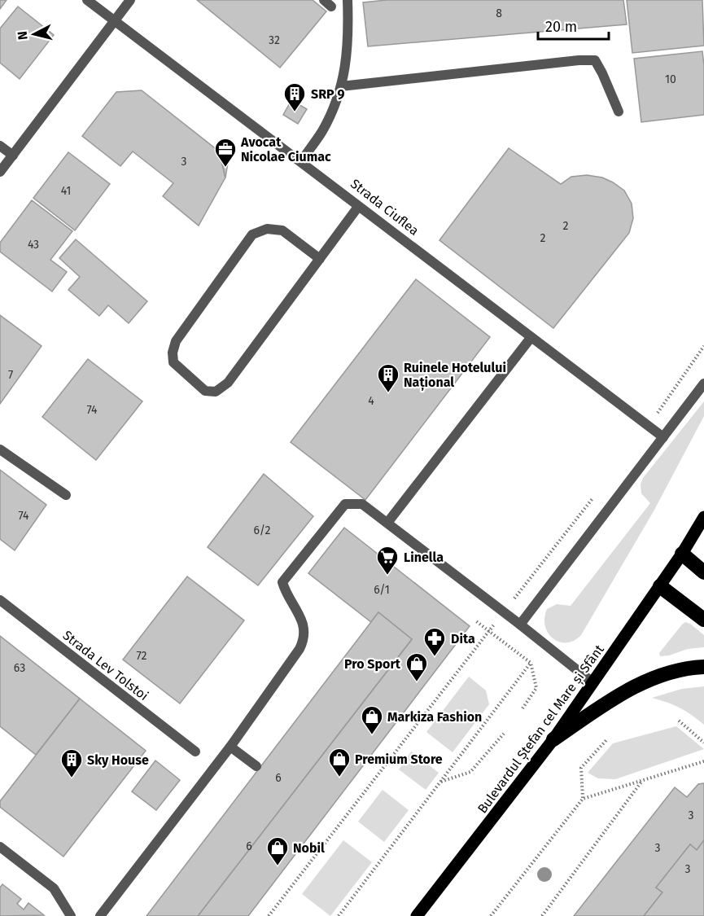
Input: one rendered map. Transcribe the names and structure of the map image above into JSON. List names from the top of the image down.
{
  "streets": {
    "main road": ["Bulevardul Ștefan cel Mare și Sfânt"],
    "street": ["Strada Ciuflea", "Strada Lev Tolstoi"]
  },
  "places": {
    "building": ["SRP 9", "Ruinele Hotelului Național", "Sky House"],
    "office": ["Avocat Nicolae Ciumac"],
    "supermarket": ["Linella"],
    "pharmacy": ["Dita"],
    "shop": [
      "Pro Sport",
      "Markiza Fashion",
      "Premium Store",
      "Nobil"
    ]
  },
  "house_numbers": [
    "8",
    "32",
    "10",
    "3",
    "41",
    "2",
    "2",
    "43",
    "7",
    "4",
    "74",
    "74",
    "6/2",
    "6/1",
    "72",
    "63",
    "6",
    "3",
    "6",
    "3",
    "3"
  ],
  "scale_bar": "20 m",
  "north": "left"
}
